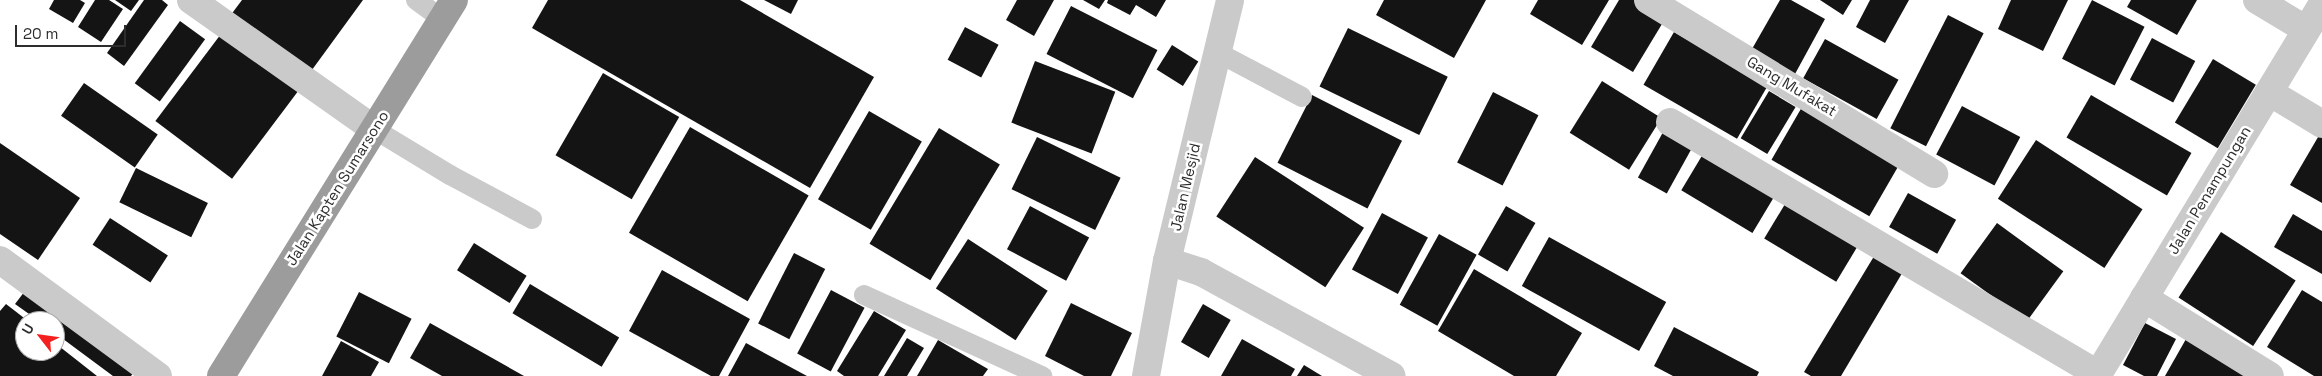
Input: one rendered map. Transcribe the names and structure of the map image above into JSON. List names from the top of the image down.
{
  "streets": {
    "highway": ["Jalan Kapten Sumarsono"],
    "street": ["Gang Mufakat", "Jalan Mesjid", "Jalan Penampungan"]
  },
  "scale_bar": "20 m",
  "north": "top left"
}
